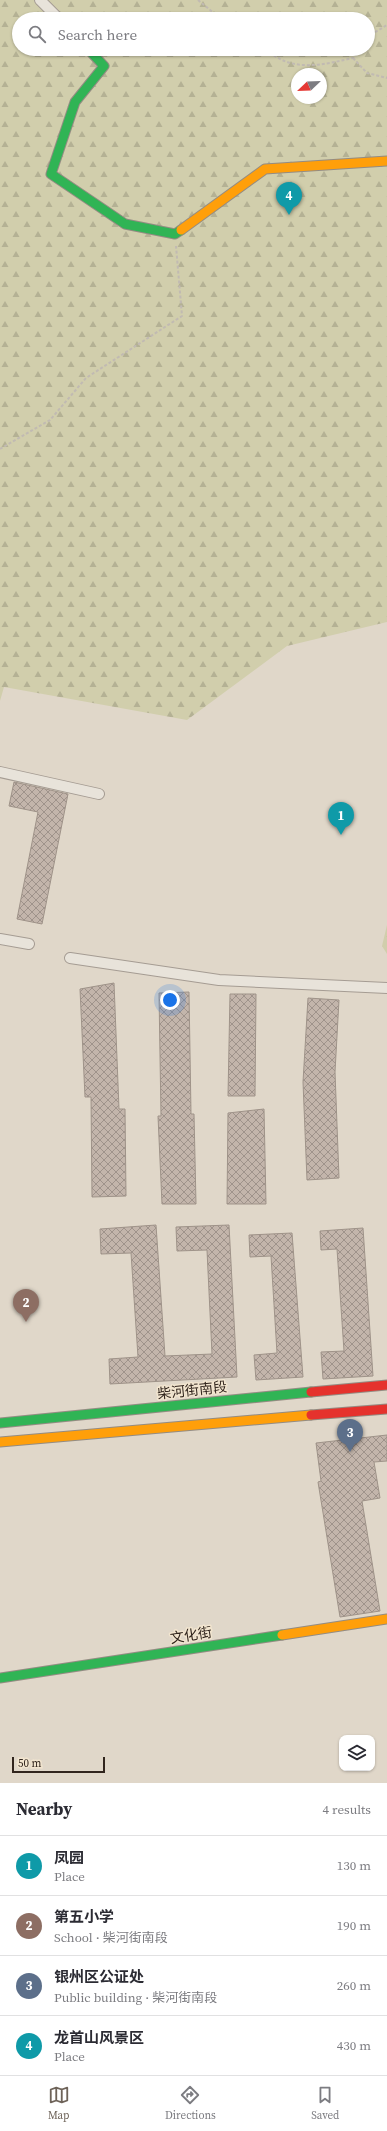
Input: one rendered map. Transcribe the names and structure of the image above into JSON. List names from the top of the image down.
{
  "streets": {
    "street": ["柴河街南段", "文化街"]
  },
  "scale_bar": "50 m",
  "north": "bottom left",
  "page": {
    "search": "Search here",
    "pins": [
      "4",
      "1",
      "2",
      "3"
    ],
    "scale": "50 m",
    "heading": ["Nearby", "4 results"],
    "list": [
      {
        "mark": "1",
        "name": "凤园",
        "note": "Place",
        "value": "130 m"
      },
      {
        "mark": "2",
        "name": "第五小学",
        "note": "School · 柴河街南段",
        "value": "190 m"
      },
      {
        "mark": "3",
        "name": "银州区公证处",
        "note": "Public building · 柴河街南段",
        "value": "260 m"
      },
      {
        "mark": "4",
        "name": "龙首山风景区",
        "note": "Place",
        "value": "430 m"
      }
    ],
    "nav": ["Map", "Directions", "Saved"]
  }
}
